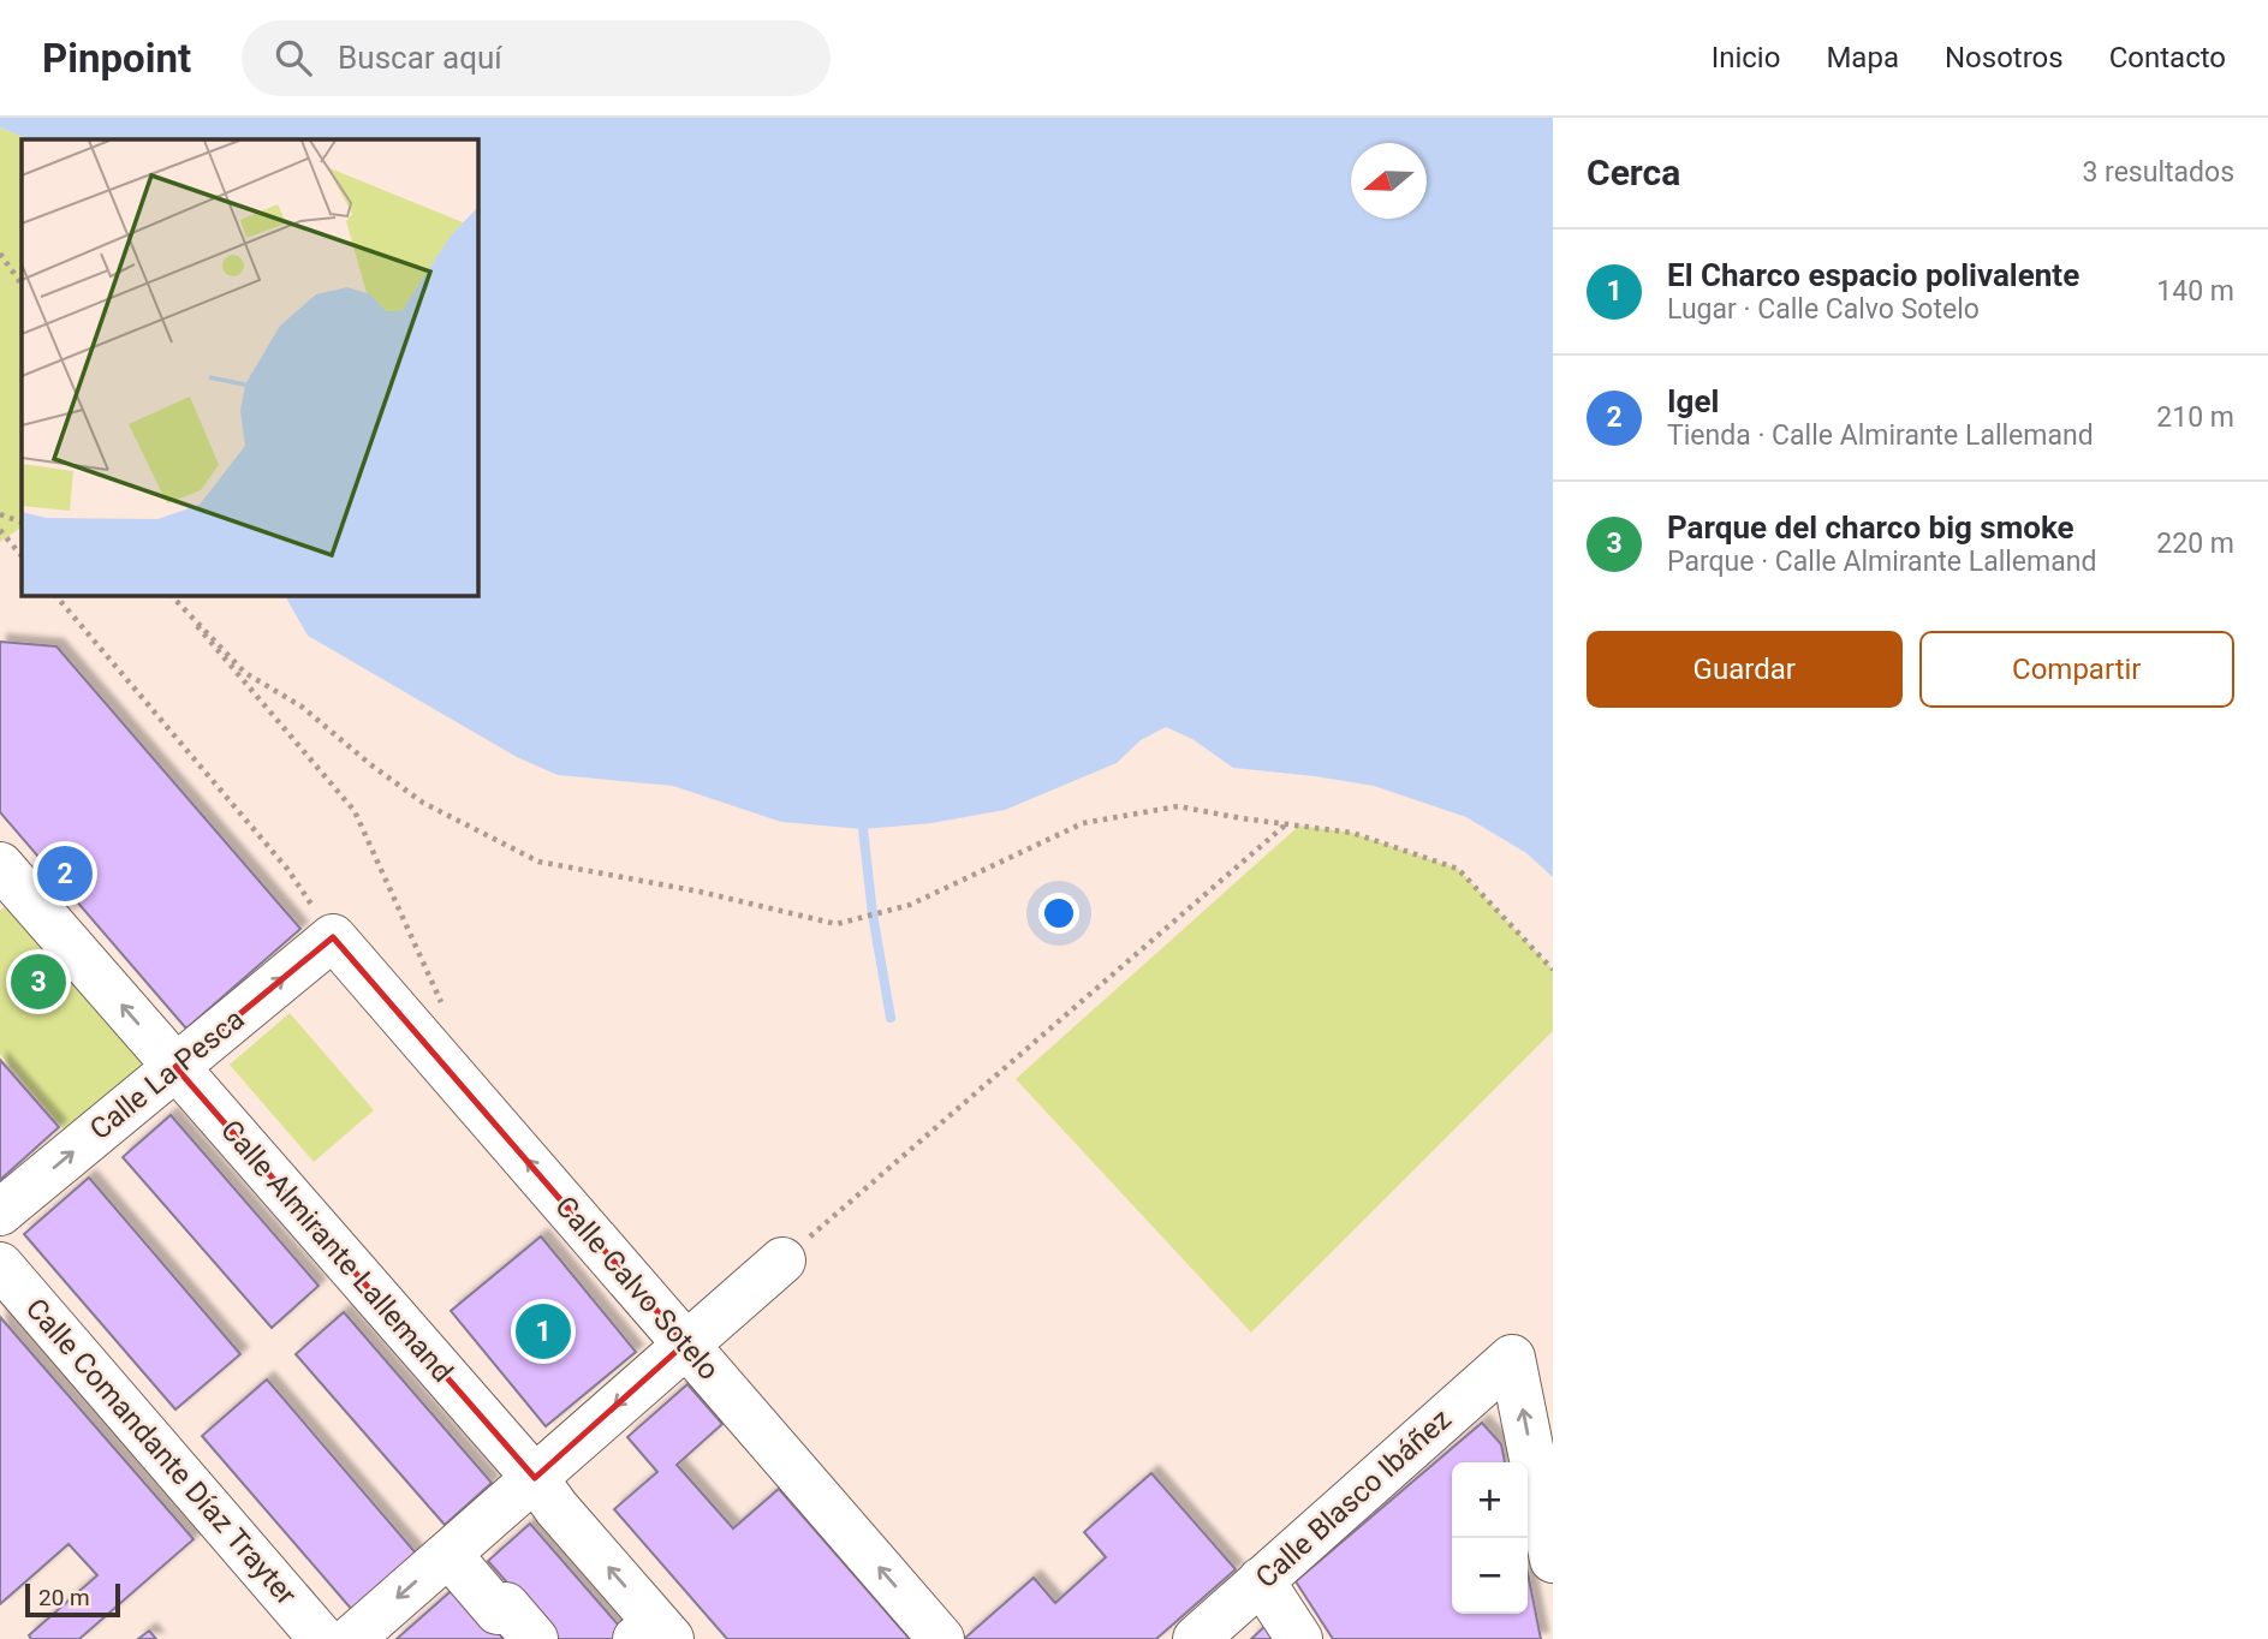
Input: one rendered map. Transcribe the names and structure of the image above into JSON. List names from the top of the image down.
{
  "streets": {
    "street": [
      "Calle La Pesca",
      "Calle Almirante Lallemand",
      "Calle Calvo Sotelo",
      "Calle Comandante Díaz Trayter",
      "Calle Blasco Ibáñez"
    ]
  },
  "crossings": [
    ["Calle La Pesca", "Calle Almirante Lallemand"],
    ["Calle La Pesca", "Calle Calvo Sotelo"]
  ],
  "one_way": ["Calle La Pesca", "Calle Almirante Lallemand", "Calle Calvo Sotelo"],
  "scale_bar": "20 m",
  "north": "left",
  "page": {
    "header": "Pinpoint",
    "search": "Buscar aquí",
    "nav": [
      "Inicio",
      "Mapa",
      "Nosotros",
      "Contacto"
    ],
    "heading": ["Cerca", "3 resultados"],
    "list": [
      {
        "mark": "1",
        "name": "El Charco espacio polivalente",
        "note": "Lugar · Calle Calvo Sotelo",
        "value": "140 m"
      },
      {
        "mark": "2",
        "name": "Igel",
        "note": "Tienda · Calle Almirante Lallemand",
        "value": "210 m"
      },
      {
        "mark": "3",
        "name": "Parque del charco big smoke",
        "note": "Parque · Calle Almirante Lallemand",
        "value": "220 m"
      }
    ],
    "buttons": ["Guardar", "Compartir"],
    "pins": ["2", "3", "1"],
    "map_buttons": ["+", "−"],
    "scale": "20 m"
  }
}
